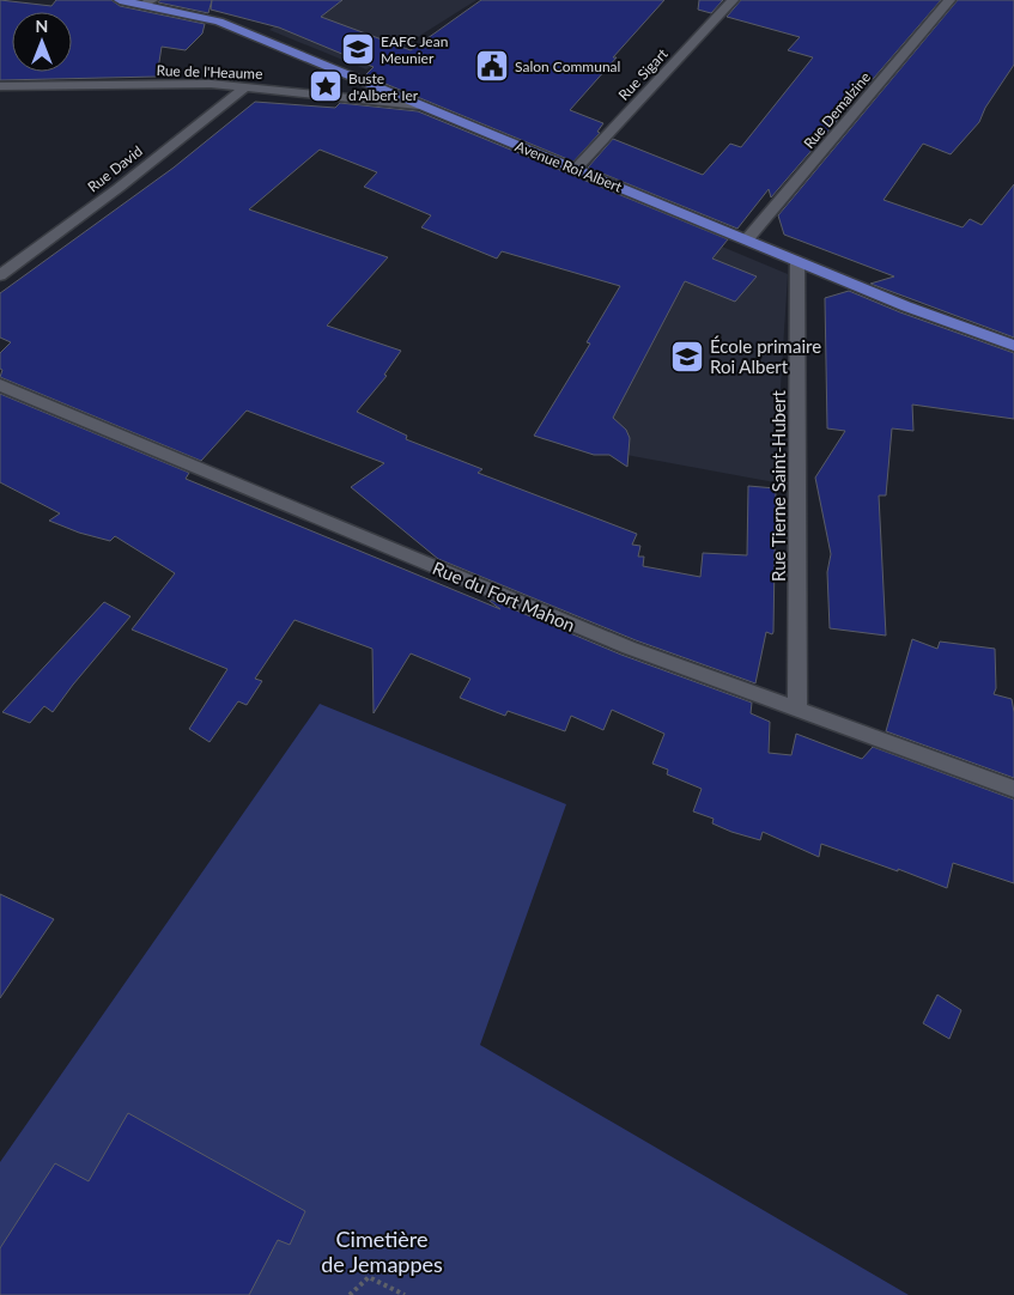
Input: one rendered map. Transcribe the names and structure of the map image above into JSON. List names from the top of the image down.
{
  "streets": {
    "main road": ["Avenue Roi Albert"],
    "street": [
      "Rue de l'Heaume",
      "Rue Sigart",
      "Rue Demalzine",
      "Rue David",
      "Rue Tierne Saint-Hubert",
      "Rue du Fort Mahon"
    ]
  },
  "crossings": [
    ["Rue de l'Heaume", "Avenue Roi Albert"],
    ["Rue de l'Heaume", "Rue David"],
    ["Rue Sigart", "Avenue Roi Albert"],
    ["Rue Demalzine", "Avenue Roi Albert"],
    ["Avenue Roi Albert", "Rue Tierne Saint-Hubert"],
    ["Rue Tierne Saint-Hubert", "Rue du Fort Mahon"]
  ],
  "parks": ["Cimetière de Jemappes"],
  "places": {
    "school or university": ["EAFC Jean Meunier", "École primaire Roi Albert"],
    "public building": ["Salon Communal"],
    "place": ["Buste d'Albert Ier"]
  },
  "north": "top"
}
